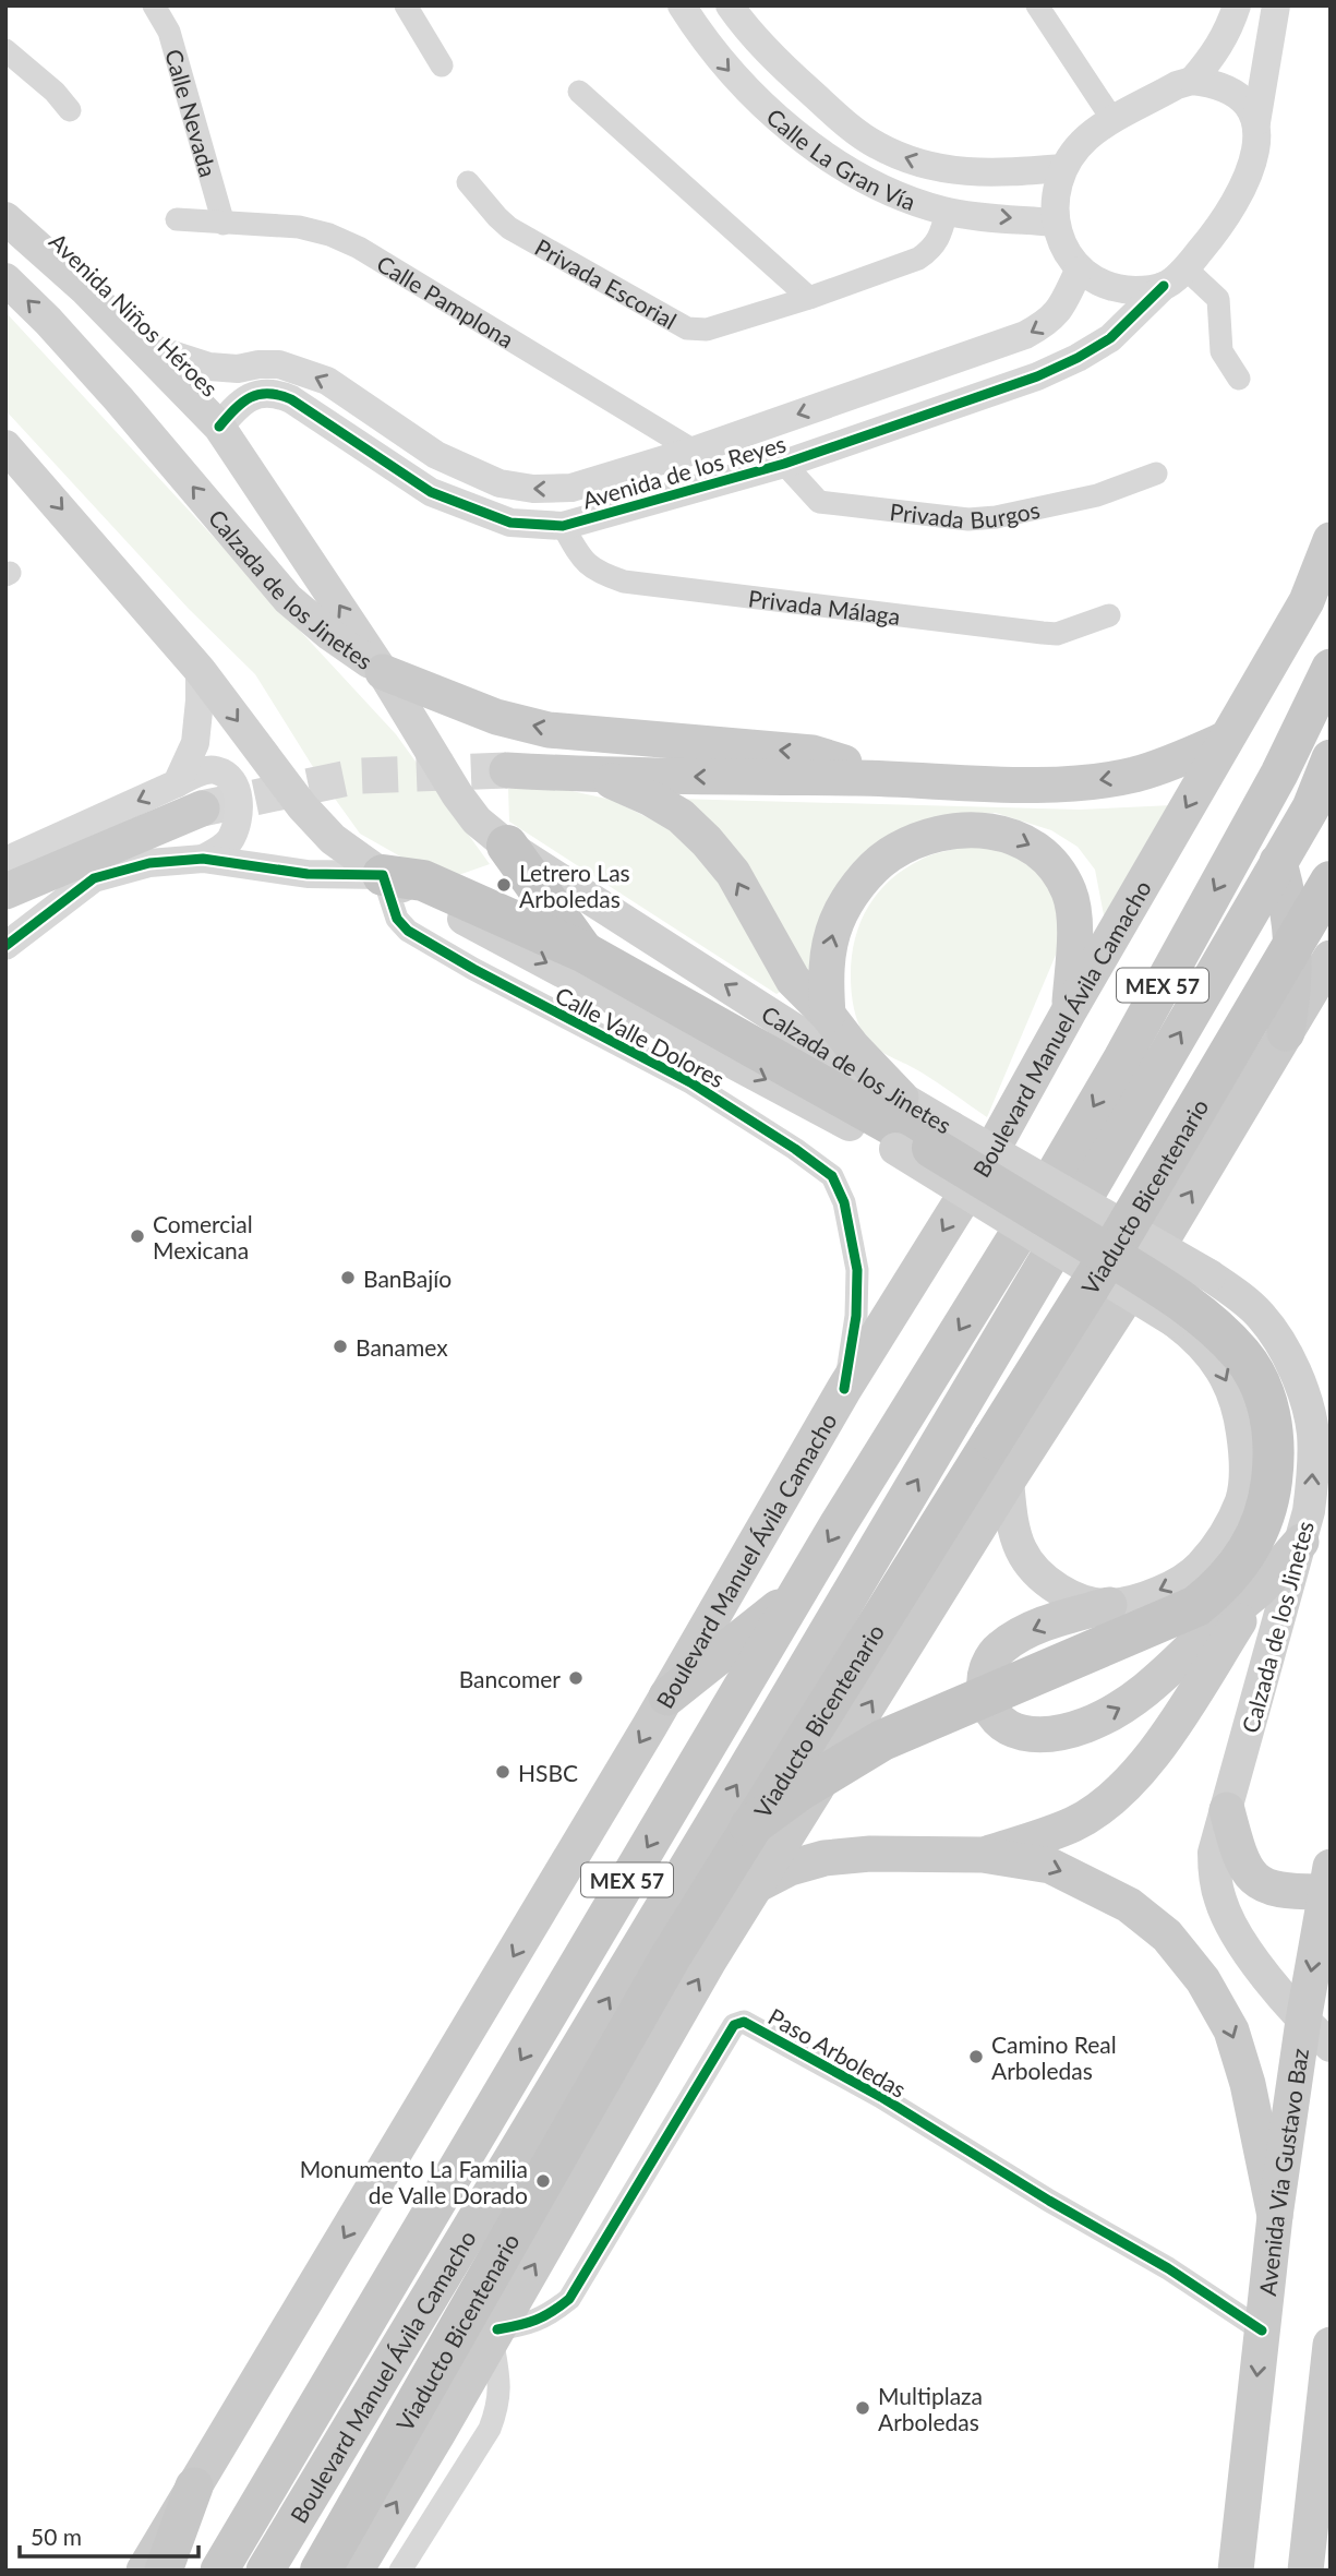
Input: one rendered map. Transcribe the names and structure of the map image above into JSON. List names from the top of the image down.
{
  "streets": {
    "highway": ["MEX 57", "Boulevard Manuel Ávila Camacho", "Viaducto Bicentenario"],
    "main road": ["Avenida Niños Héroes", "Calzada de los Jinetes", "Avenida Via Gustavo Baz"],
    "street": [
      "Calle Nevada",
      "Calle La Gran Vía",
      "Privada Escorial",
      "Calle Pamplona",
      "Avenida de los Reyes",
      "Privada Burgos",
      "Privada Málaga",
      "Calle Valle Dolores",
      "Paso Arboledas"
    ]
  },
  "crossings": [
    ["Calle Nevada", "Calle Pamplona"],
    ["Calle La Gran Vía", "Privada Escorial"],
    ["Calle La Gran Vía", "Avenida de los Reyes"],
    ["Calle Pamplona", "Avenida de los Reyes"],
    ["Avenida Niños Héroes", "Avenida de los Reyes"],
    ["Avenida Niños Héroes", "Calzada de los Jinetes"],
    ["Avenida de los Reyes", "Privada Burgos"],
    ["Avenida de los Reyes", "Privada Málaga"],
    ["Calzada de los Jinetes", "Calle Valle Dolores"],
    ["Calzada de los Jinetes", "Avenida Via Gustavo Baz"],
    ["Boulevard Manuel Ávila Camacho", "Calle Valle Dolores"],
    ["Paso Arboledas", "Avenida Via Gustavo Baz"]
  ],
  "one_way": ["Avenida Niños Héroes"],
  "places": [
    "Letrero Las Arboledas",
    "Comercial Mexicana",
    "BanBajío",
    "Banamex",
    "Bancomer",
    "HSBC",
    "Camino Real Arboledas",
    "Monumento La Familia de Valle Dorado",
    "Multiplaza Arboledas"
  ],
  "scale_bar": "50 m"
}
